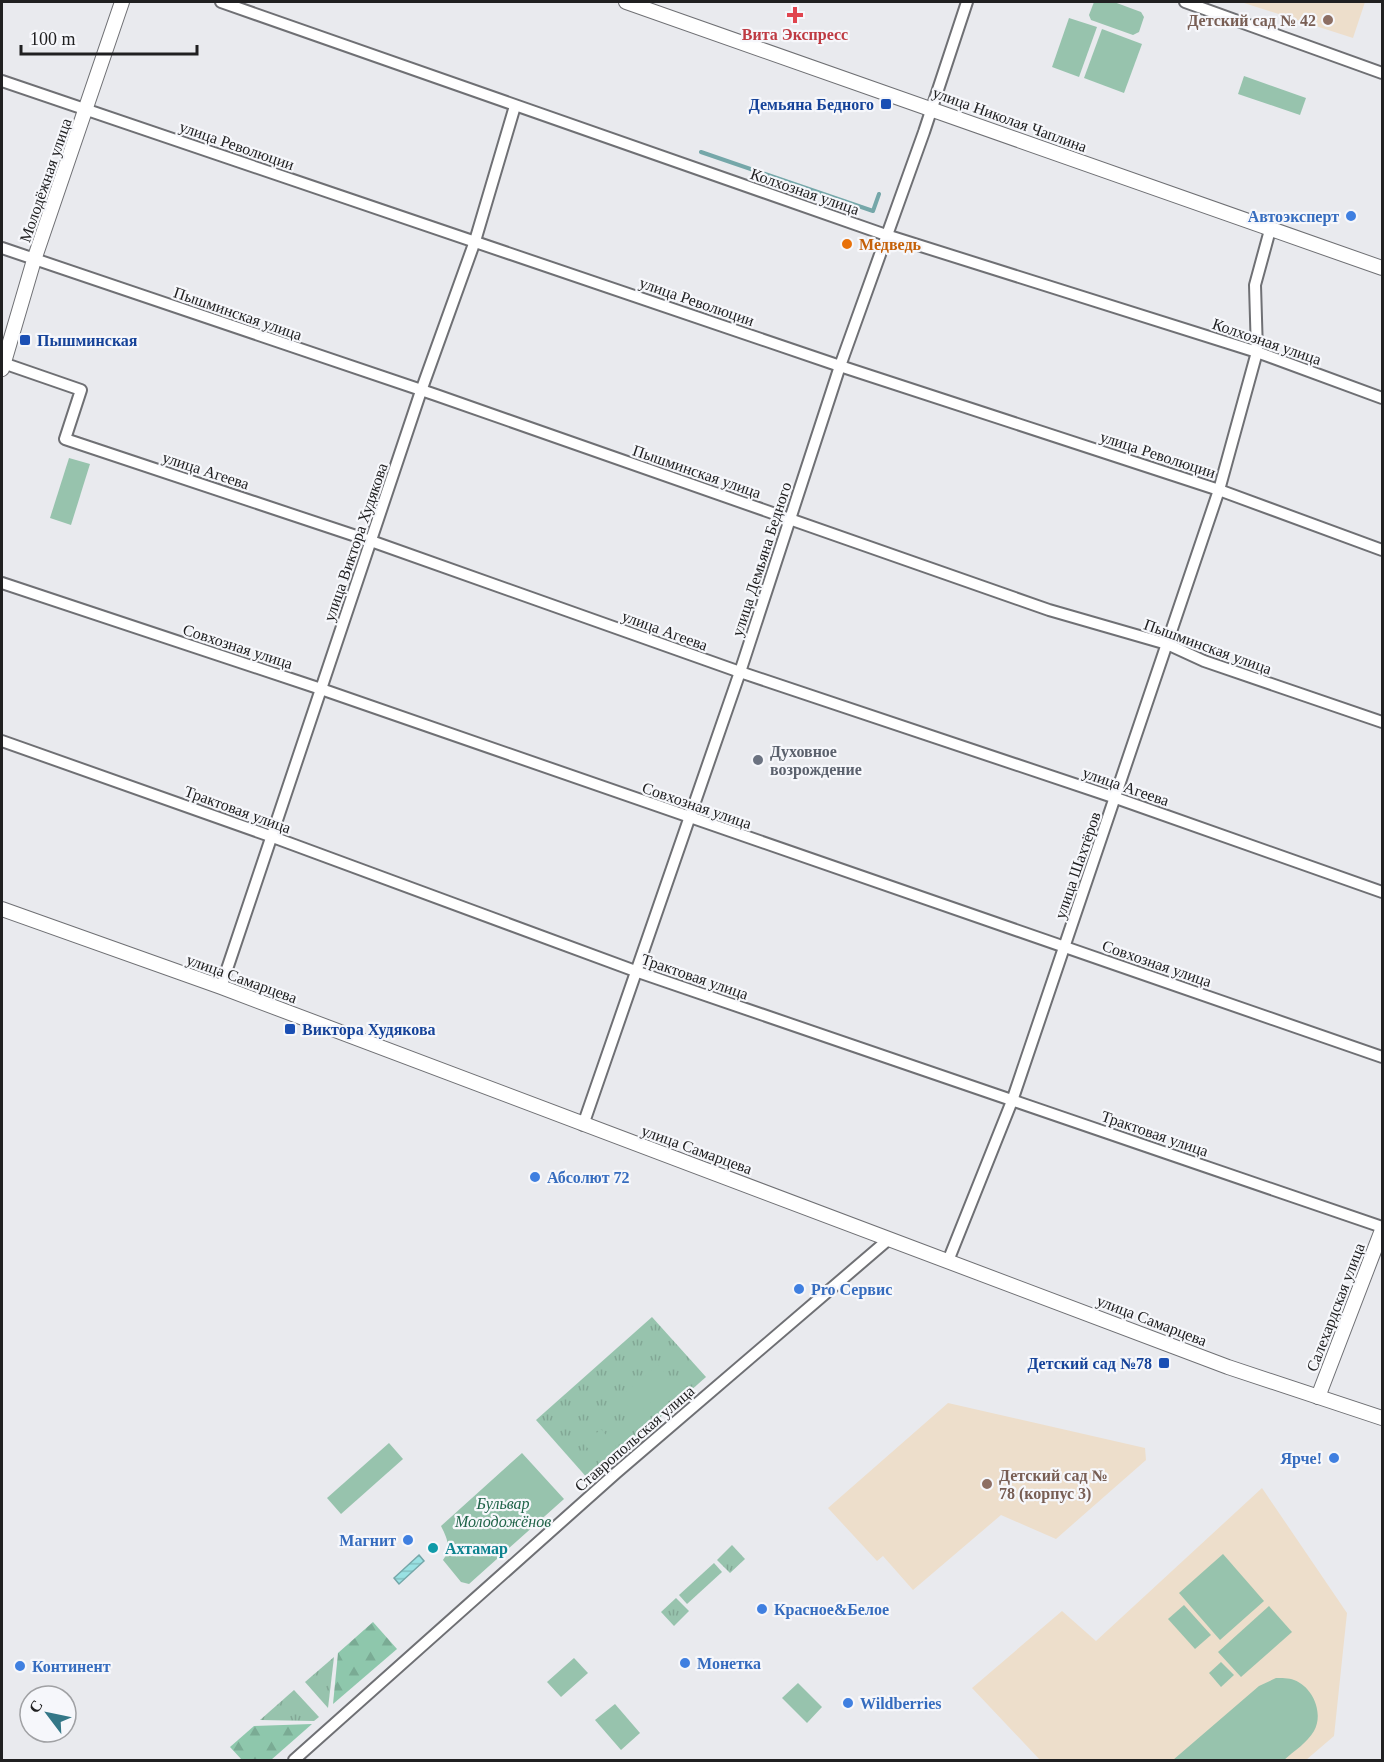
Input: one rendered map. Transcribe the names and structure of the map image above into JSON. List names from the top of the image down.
{
  "streets": {
    "street": [
      "улица Николая Чаплина",
      "улица Революции",
      "Молодёжная улица",
      "Колхозная улица",
      "Пышминская улица",
      "улица Агеева",
      "улица Виктора Худякова",
      "улица Демьяна Бедного",
      "Совхозная улица",
      "Трактовая улица",
      "улица Шахтёров",
      "улица Самарцева",
      "Салехардская улица",
      "Ставропольская улица"
    ]
  },
  "crossings": [
    ["улица Николая Чаплина", "улица Демьяна Бедного"],
    ["улица Николая Чаплина", "улица Шахтёров"],
    ["улица Революции", "Молодёжная улица"],
    ["улица Революции", "улица Виктора Худякова"],
    ["улица Революции", "улица Демьяна Бедного"],
    ["улица Революции", "улица Шахтёров"],
    ["Молодёжная улица", "Пышминская улица"],
    ["Молодёжная улица", "улица Агеева"],
    ["Колхозная улица", "улица Виктора Худякова"],
    ["Колхозная улица", "улица Демьяна Бедного"],
    ["Колхозная улица", "улица Шахтёров"],
    ["Пышминская улица", "улица Виктора Худякова"],
    ["Пышминская улица", "улица Демьяна Бедного"],
    ["Пышминская улица", "улица Шахтёров"],
    ["улица Агеева", "улица Виктора Худякова"],
    ["улица Агеева", "улица Демьяна Бедного"],
    ["улица Агеева", "улица Шахтёров"],
    ["улица Виктора Худякова", "Совхозная улица"],
    ["улица Виктора Худякова", "Трактовая улица"],
    ["улица Виктора Худякова", "улица Самарцева"],
    ["улица Демьяна Бедного", "Совхозная улица"],
    ["улица Демьяна Бедного", "Трактовая улица"],
    ["улица Демьяна Бедного", "улица Самарцева"],
    ["Совхозная улица", "улица Шахтёров"],
    ["Трактовая улица", "улица Шахтёров"],
    ["Трактовая улица", "Салехардская улица"],
    ["улица Шахтёров", "улица Самарцева"],
    ["улица Самарцева", "Салехардская улица"],
    ["улица Самарцева", "Ставропольская улица"]
  ],
  "parks": ["Бульвар Молодожёнов"],
  "places": {
    "health": ["Вита Экспресс"],
    "other": [
      "Детский сад № 42",
      "Автоэксперт",
      "Медведь",
      "Духовное возрождение",
      "Абсолют 72",
      "Pro Сервис",
      "Ярче!",
      "Детский сад № 78 (корпус 3)",
      "Магнит",
      "Ахтамар",
      "Красное&Белое",
      "Монетка",
      "Континент",
      "Wildberries"
    ],
    "transit": [
      "Демьяна Бедного",
      "Пышминская",
      "Виктора Худякова",
      "Детский сад №78"
    ]
  },
  "scale_bar": "100 m",
  "north": "top left"
}
